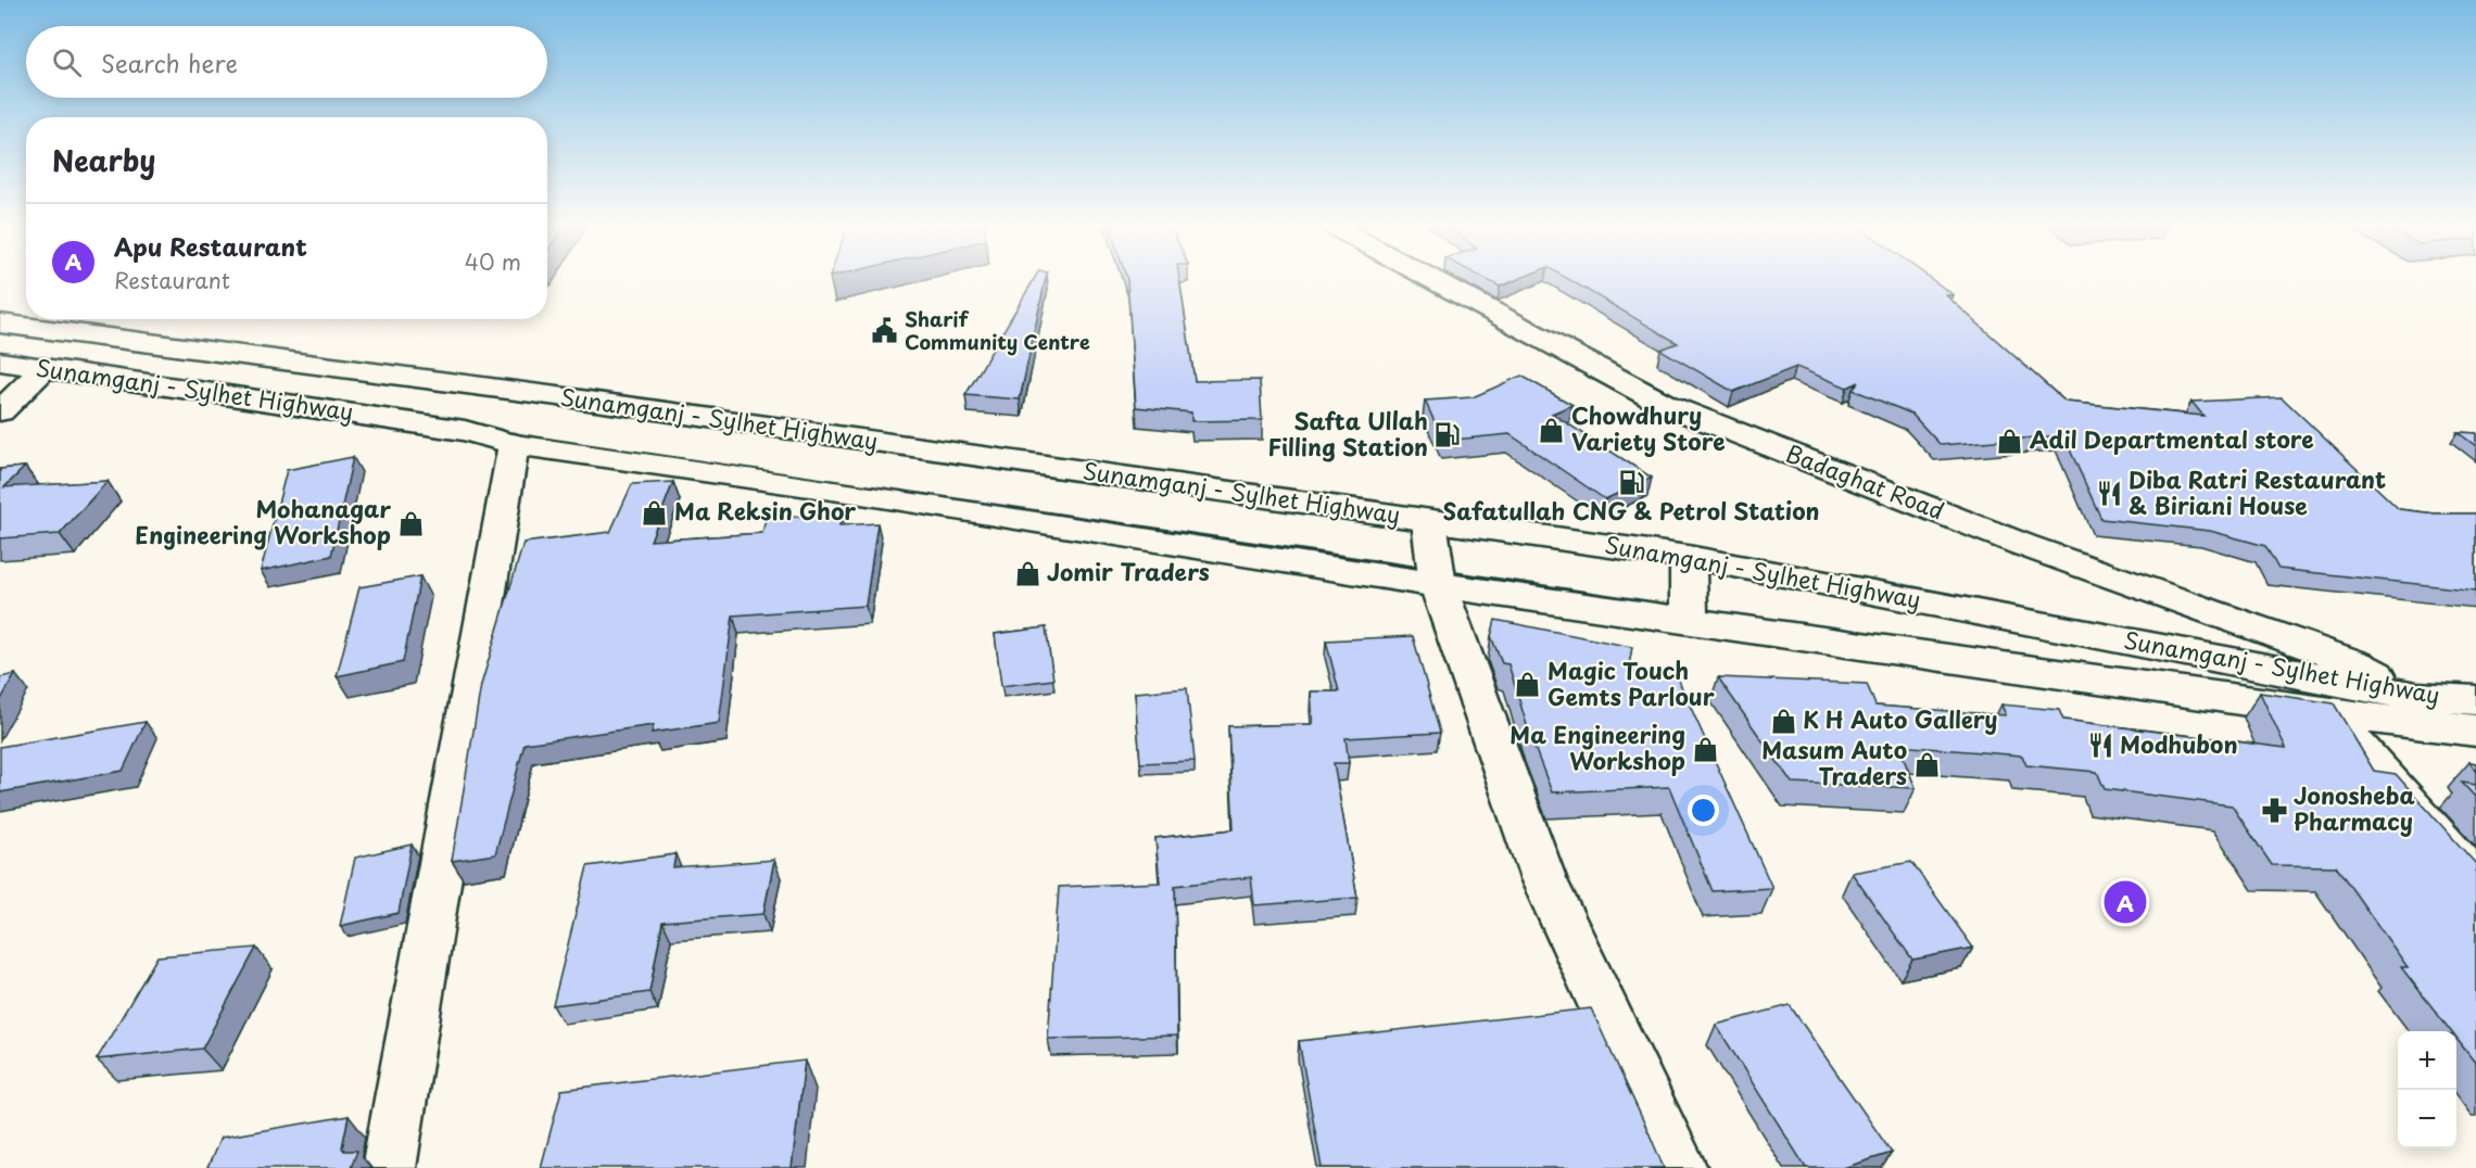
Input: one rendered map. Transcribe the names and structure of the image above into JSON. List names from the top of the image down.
{
  "streets": {
    "main road": ["Sunamganj - Sylhet Highway", "Badaghat Road"]
  },
  "crossings": [
    ["Sunamganj - Sylhet Highway", "Badaghat Road"]
  ],
  "places": {
    "public building": ["Sharif Community Centre"],
    "shop": [
      "Chowdhury Variety Store",
      "Adil Departmental store",
      "Ma Reksin Ghor",
      "Mohanagar Engineering Workshop",
      "Jomir Traders",
      "Magic Touch Gemts Parlour",
      "K H Auto Gallery",
      "Ma Engineering Workshop",
      "Masum Auto Traders"
    ],
    "fuel station": ["Safta Ullah Filling Station", "Safatullah CNG & Petrol Station"],
    "restaurant": ["Diba Ratri Restaurant & Biriani House", "Modhubon"],
    "pharmacy": ["Jonosheba Pharmacy"]
  },
  "page": {
    "search": "Search here",
    "heading": "Nearby",
    "list": [
      {
        "mark": "A",
        "name": "Apu Restaurant",
        "note": "Restaurant",
        "value": "40 m"
      }
    ],
    "pins": "A",
    "map_buttons": ["+", "−"]
  }
}
